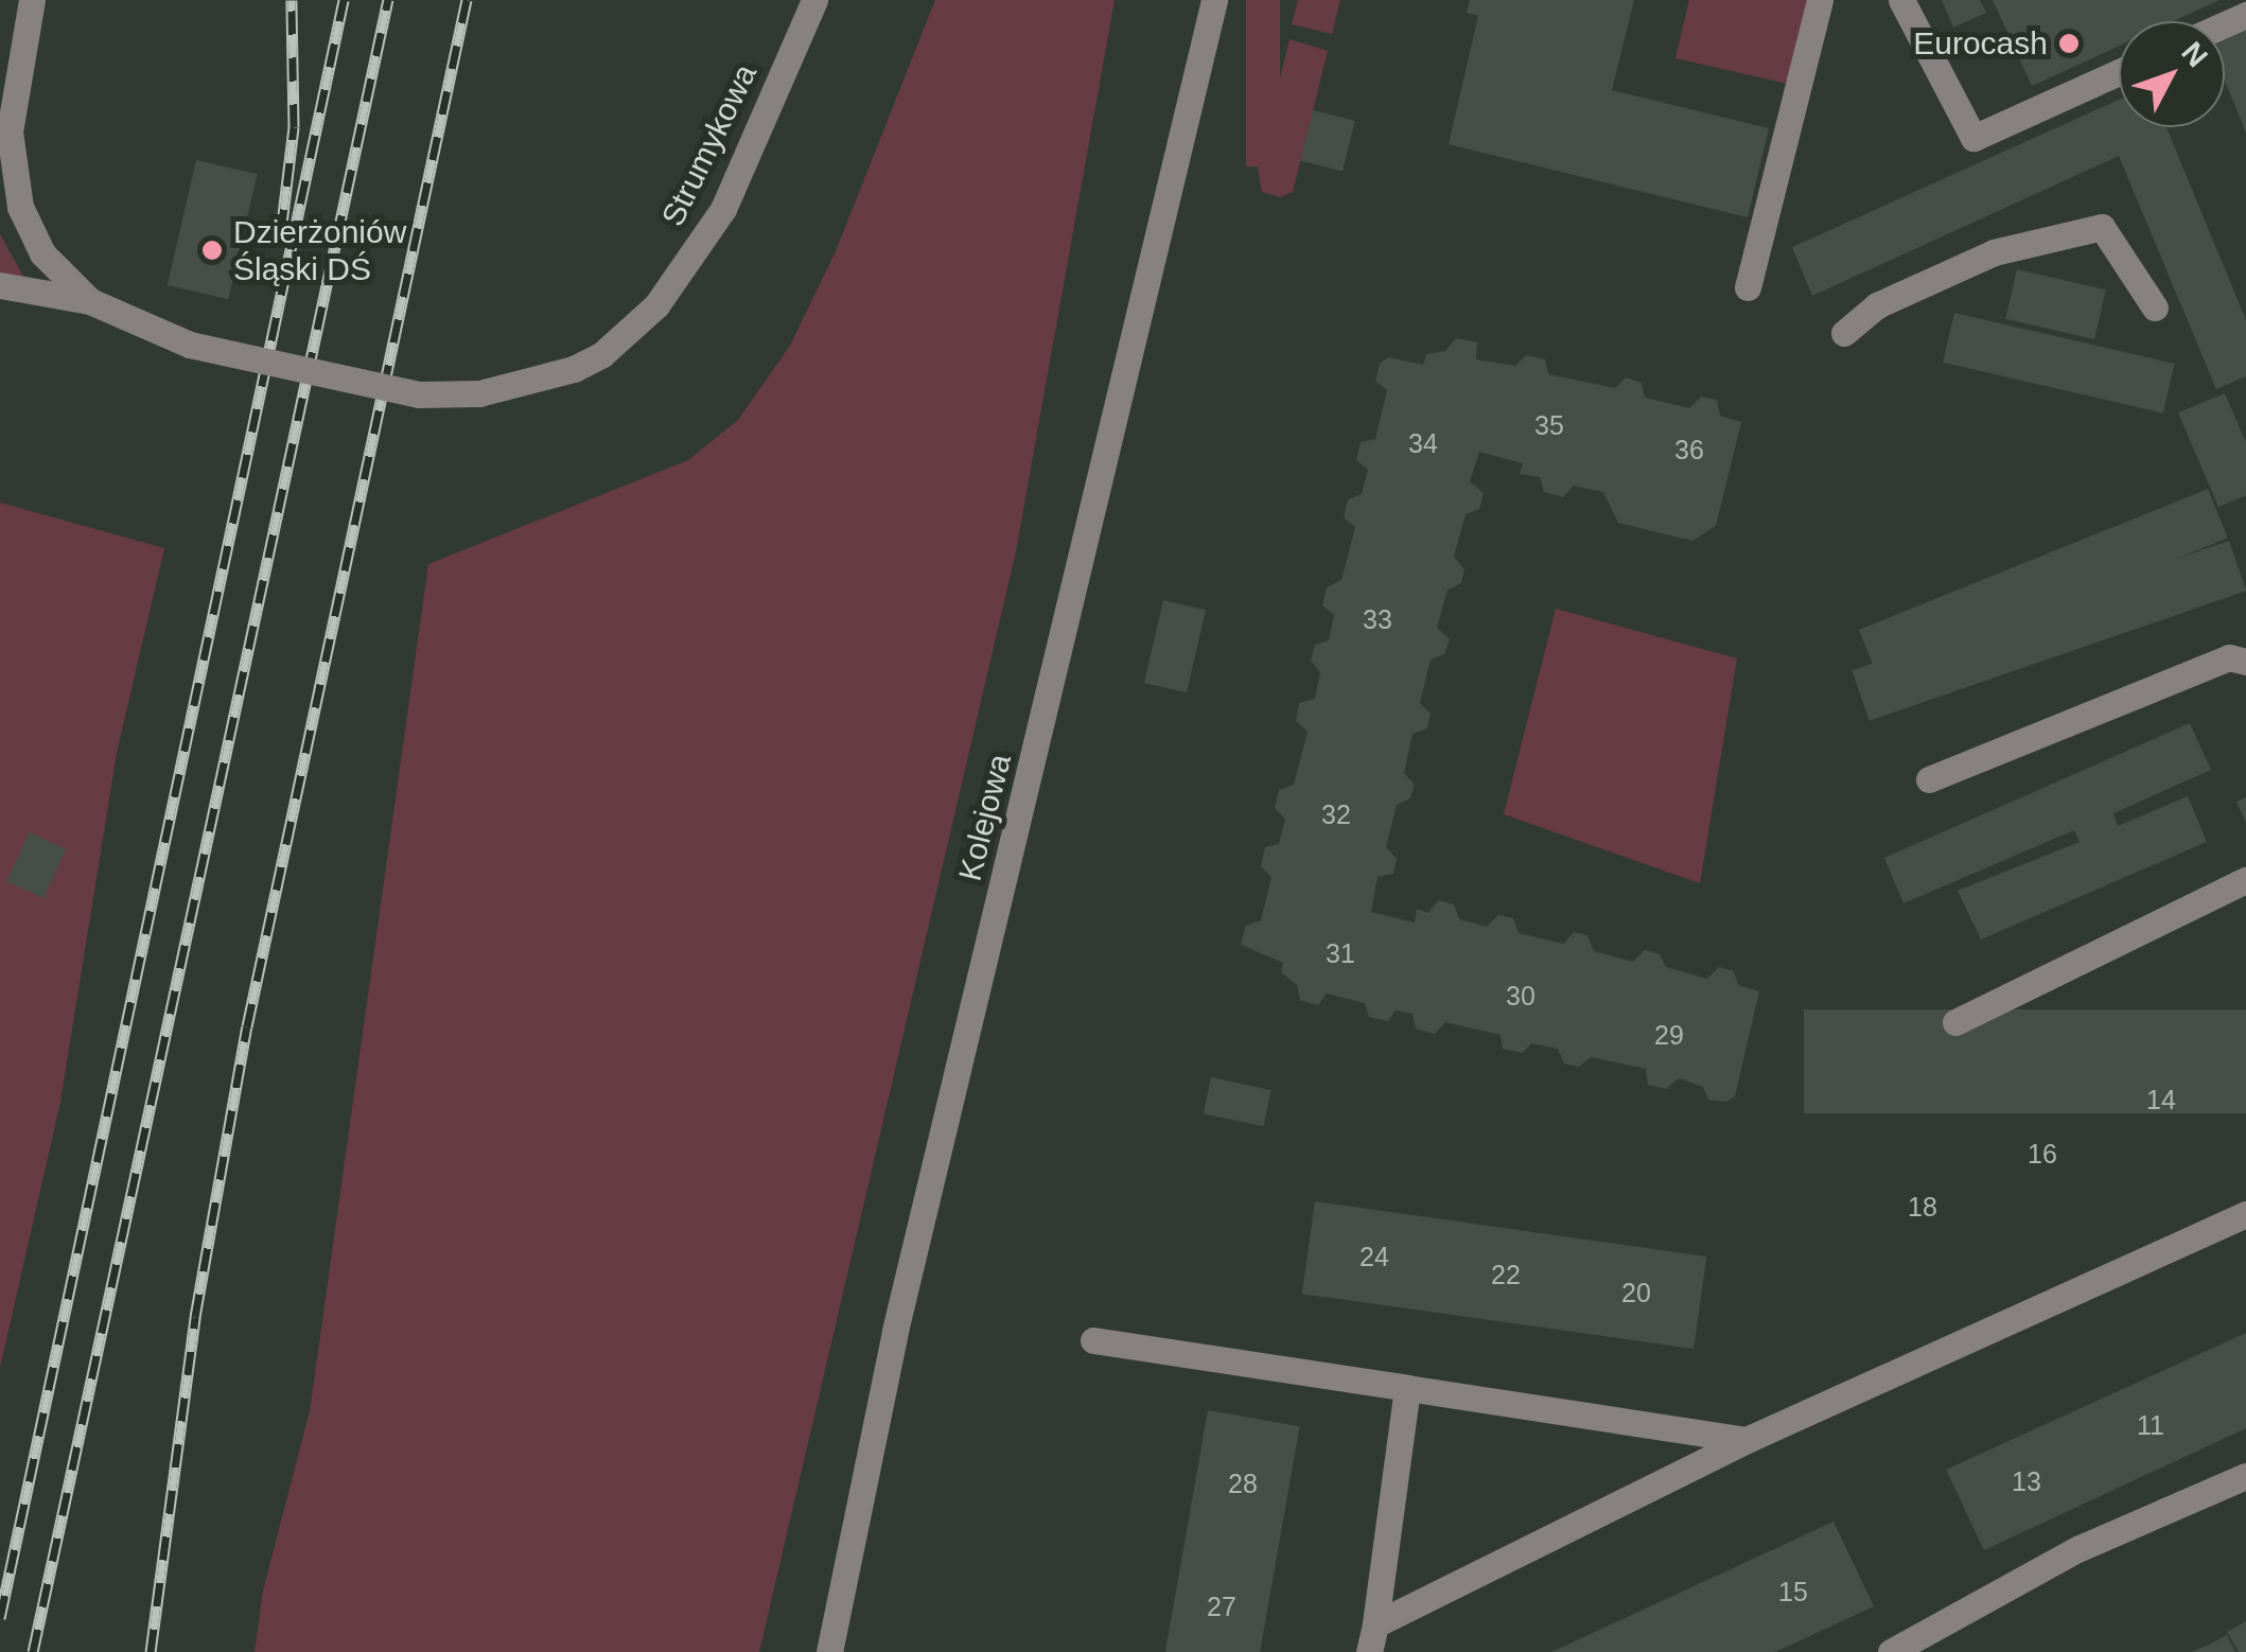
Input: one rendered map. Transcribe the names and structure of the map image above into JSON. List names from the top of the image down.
{
  "streets": {
    "street": ["Strumykowa", "Kolejowa"]
  },
  "places": ["Eurocash", "Dzierżoniów Śląski DŚ"],
  "house_numbers": [
    "35",
    "34",
    "36",
    "33",
    "32",
    "31",
    "30",
    "29",
    "14",
    "16",
    "18",
    "24",
    "22",
    "20",
    "11",
    "13",
    "28",
    "15",
    "27"
  ],
  "north": "top right"
}
